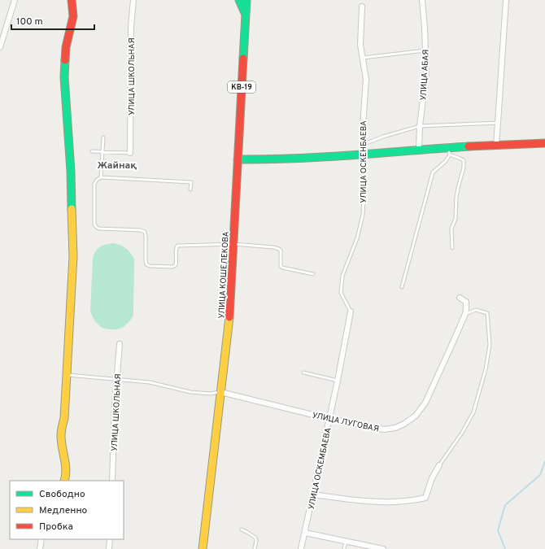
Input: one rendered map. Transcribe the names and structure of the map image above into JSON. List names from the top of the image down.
{
  "streets": {
    "main road": ["КВ-19", "УЛИЦА КОШЕЛЕКОВА"],
    "street": [
      "УЛИЦА АБАЯ",
      "УЛИЦА ШКОЛЬНАЯ",
      "УЛИЦА ОСКЕНБАЕВА",
      "УЛИЦА ЛУГОВАЯ",
      "УЛИЦА ОСКЕМБАЕВА"
    ]
  },
  "crossings": [
    ["УЛИЦА ОСКЕНБАЕВА", "УЛИЦА ОСКЕМБАЕВА"],
    ["УЛИЦА КОШЕЛЕКОВА", "УЛИЦА ЛУГОВАЯ"],
    ["УЛИЦА ЛУГОВАЯ", "УЛИЦА ОСКЕМБАЕВА"]
  ],
  "districts": ["Жайнақ"],
  "legend": ["Свободно", "Медленно", "Пробка"],
  "scale_bar": "100 m"
}
